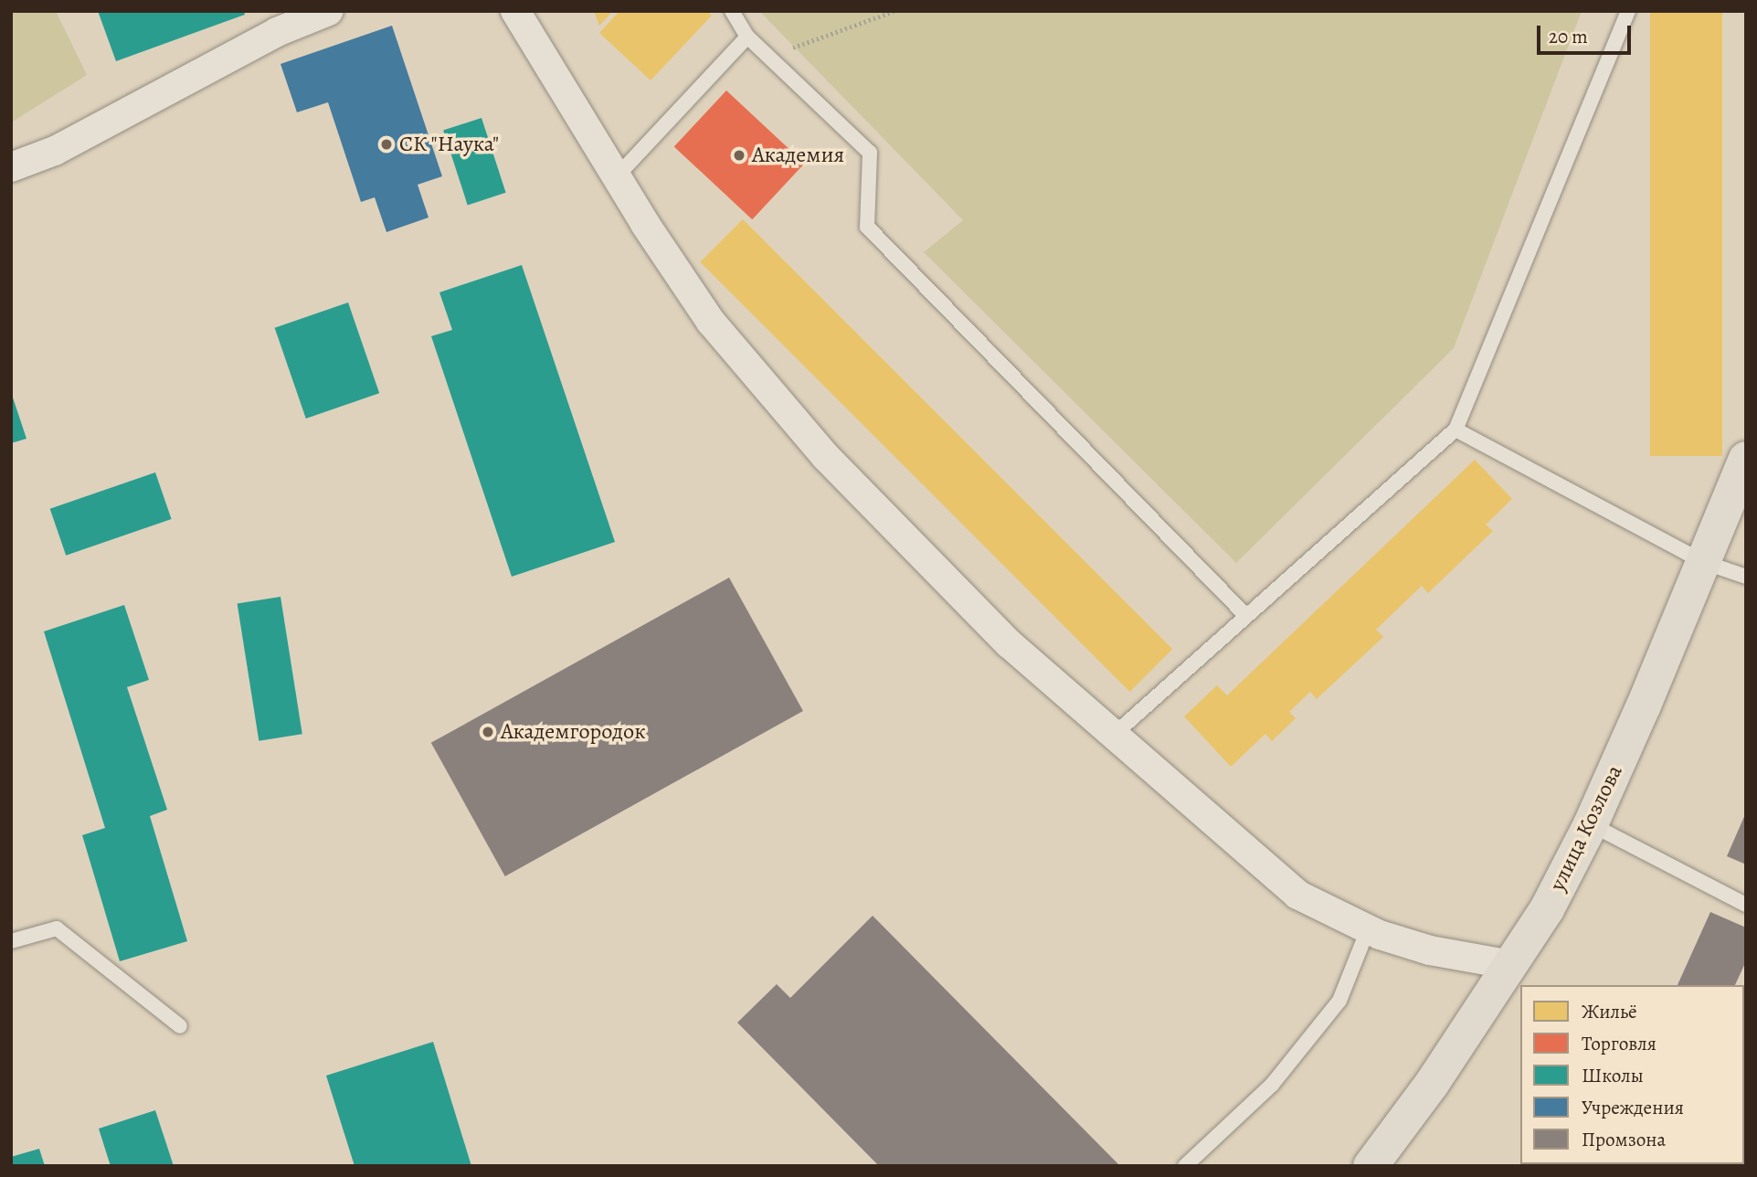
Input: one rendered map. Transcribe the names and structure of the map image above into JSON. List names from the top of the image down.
{
  "streets": {
    "main road": ["улица Козлова"]
  },
  "places": ["СК \"Наука\"", "Академия", "Академгородок"],
  "legend": [
    "Жильё",
    "Торговля",
    "Школы",
    "Учреждения",
    "Промзона"
  ],
  "scale_bar": "20 m"
}
